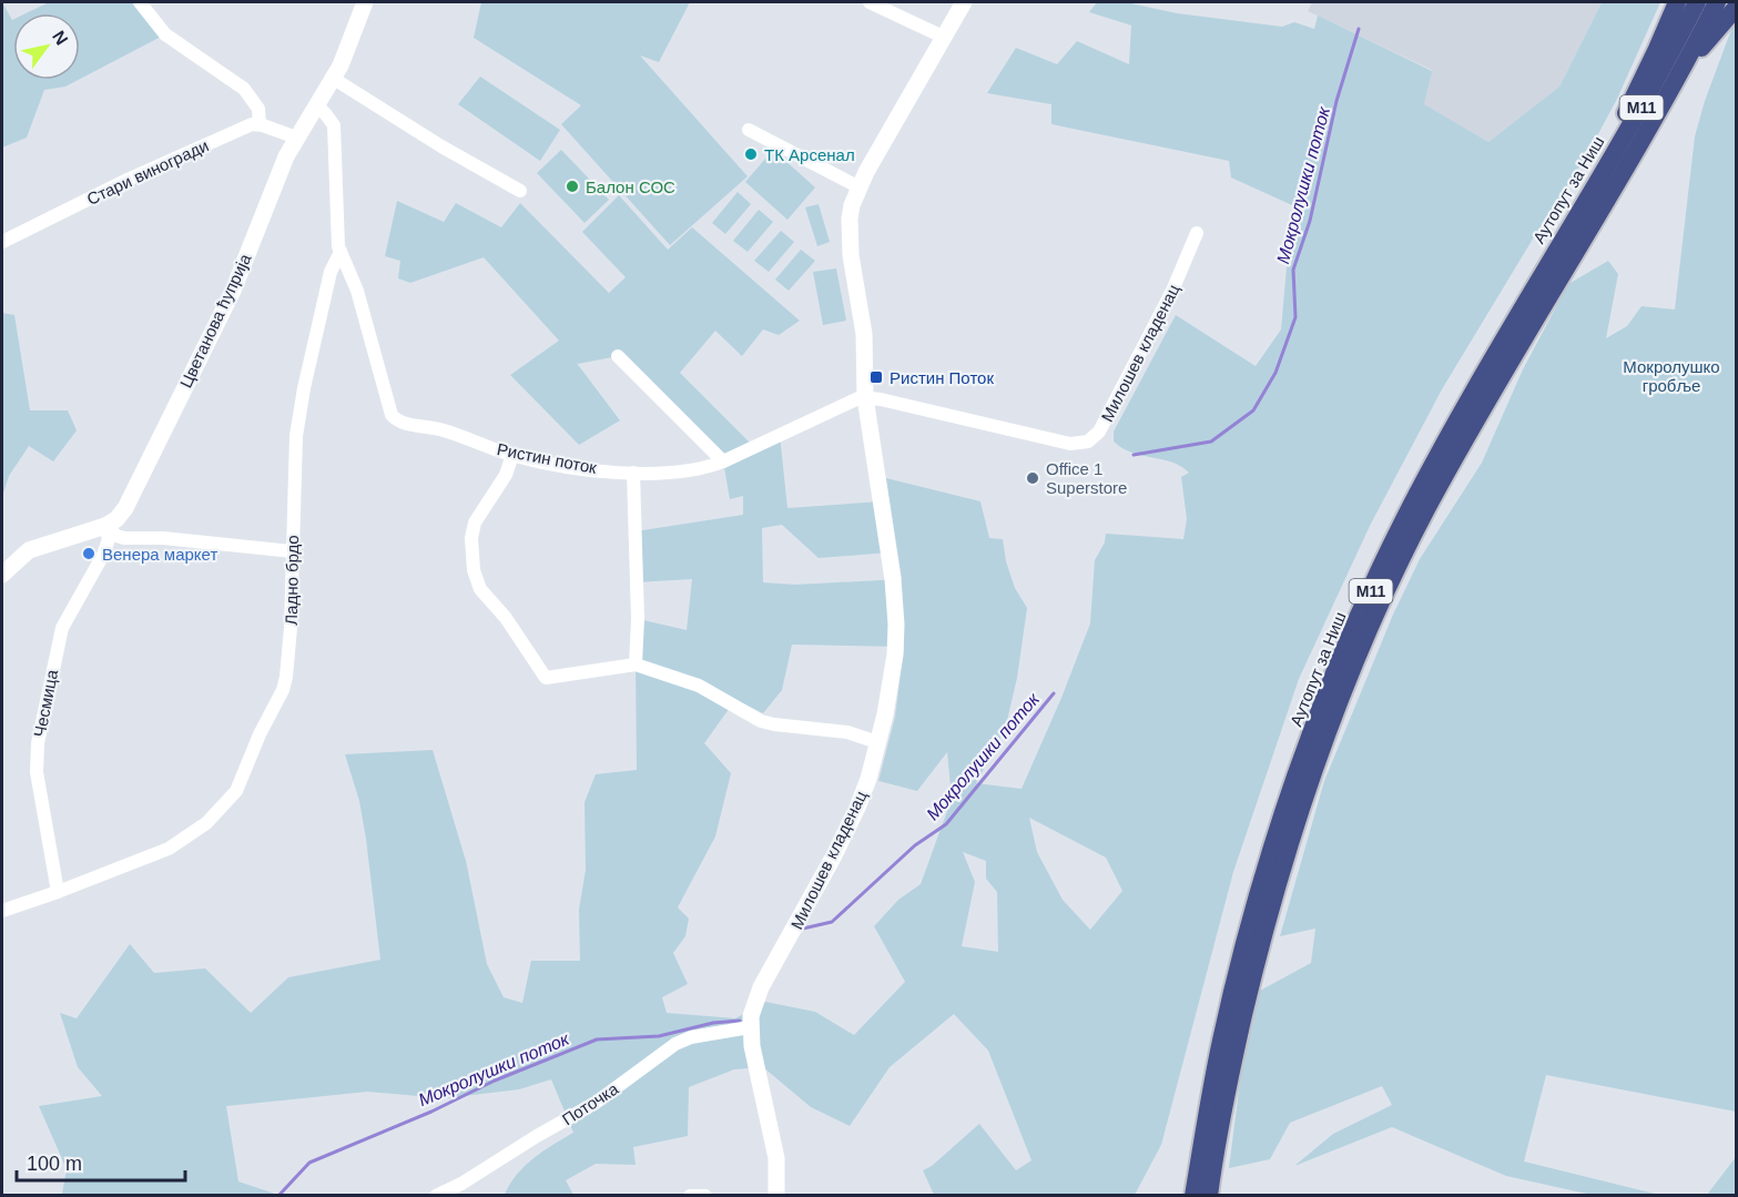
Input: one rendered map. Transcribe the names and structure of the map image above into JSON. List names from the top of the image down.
{
  "streets": {
    "highway": ["M11", "Аутопут за Ниш"],
    "street": [
      "Стари виногради",
      "Цветанова ћуприја",
      "Милошев кладенац",
      "Ристин поток",
      "Ладно брдо",
      "Чесмица",
      "Поточка"
    ]
  },
  "crossings": [
    ["M11", "Аутопут за Ниш"],
    ["Цветанова ћуприја", "Ладно брдо"],
    ["Цветанова ћуприја", "Чесмица"],
    ["Милошев кладенац", "Ристин поток"],
    ["Милошев кладенац", "Поточка"],
    ["Ристин поток", "Ладно брдо"],
    ["Ладно брдо", "Чесмица"]
  ],
  "water": ["Мокролушки поток"],
  "parks": ["Мокролушко гробље"],
  "places": {
    "other": [
      "ТК Арсенал",
      "Балон СОС",
      "Office 1 Superstore",
      "Венера маркет"
    ],
    "transit": ["Ристин Поток"]
  },
  "scale_bar": "100 m",
  "north": "top right"
}
